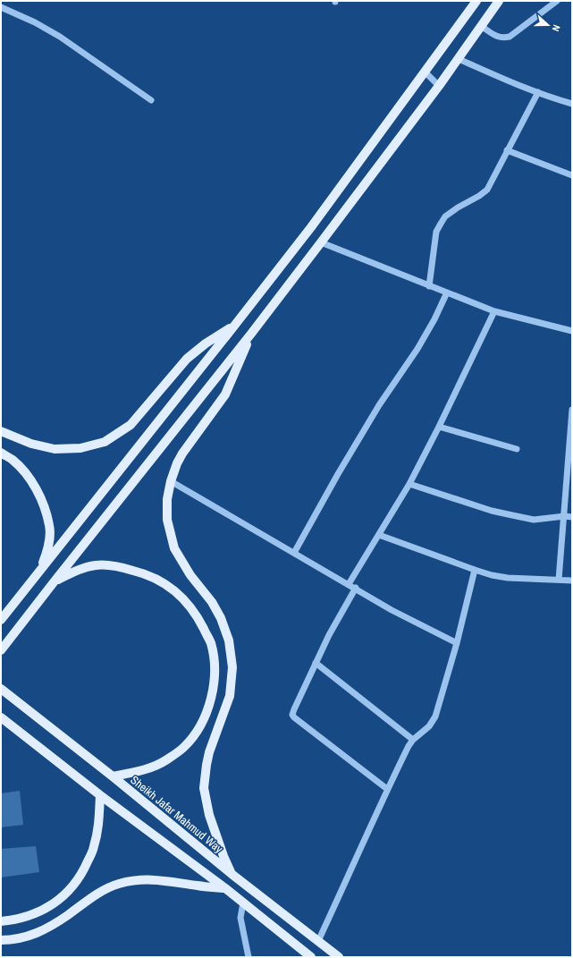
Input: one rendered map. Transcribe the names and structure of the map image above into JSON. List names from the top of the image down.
{
  "streets": {
    "main road": ["Sheikh Jafar Mahmud Way"]
  },
  "north": "right"
}
